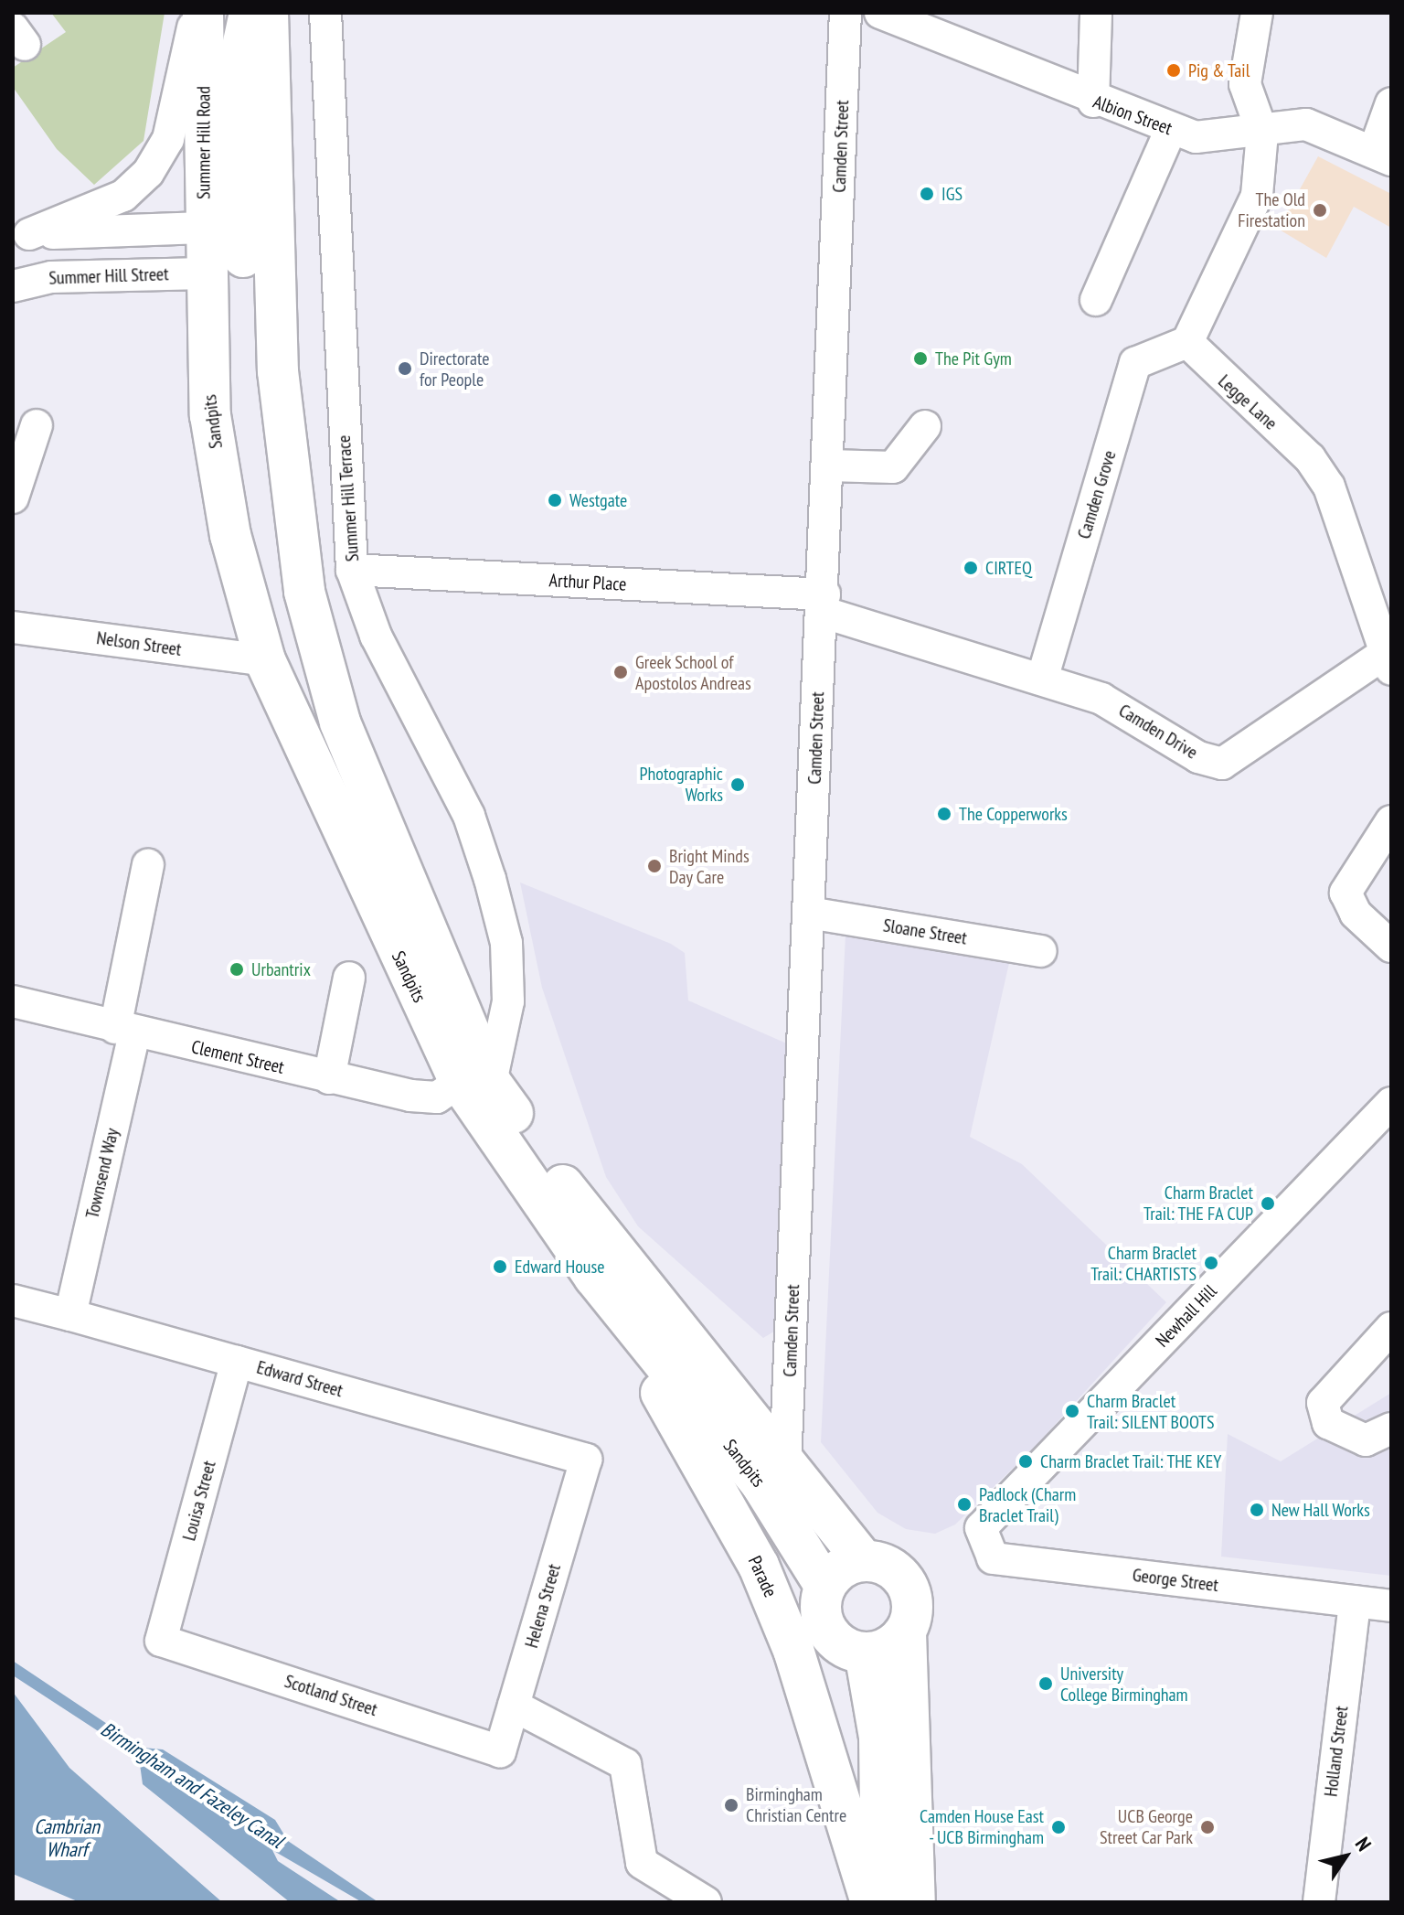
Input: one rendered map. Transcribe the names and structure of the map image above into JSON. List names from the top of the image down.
{
  "streets": {
    "main road": ["Summer Hill Road", "Sandpits", "Parade"],
    "street": [
      "Albion Street",
      "Camden Street",
      "Summer Hill Street",
      "Legge Lane",
      "Camden Grove",
      "Summer Hill Terrace",
      "Arthur Place",
      "Nelson Street",
      "Camden Drive",
      "Sloane Street",
      "Clement Street",
      "Townsend Way",
      "Newhall Hill",
      "Edward Street",
      "Louisa Street",
      "George Street",
      "Helena Street",
      "Scotland Street",
      "Holland Street"
    ]
  },
  "crossings": [
    ["Summer Hill Road", "Summer Hill Street"],
    ["Summer Hill Road", "Sandpits"],
    ["Camden Street", "Sandpits"],
    ["Camden Street", "Arthur Place"],
    ["Camden Street", "Camden Drive"],
    ["Camden Street", "Sloane Street"],
    ["Summer Hill Street", "Sandpits"],
    ["Legge Lane", "Camden Grove"],
    ["Legge Lane", "Camden Drive"],
    ["Sandpits", "Summer Hill Terrace"],
    ["Sandpits", "Nelson Street"],
    ["Sandpits", "Clement Street"],
    ["Sandpits", "Parade"],
    ["Camden Grove", "Camden Drive"],
    ["Summer Hill Terrace", "Arthur Place"],
    ["Summer Hill Terrace", "Clement Street"],
    ["Arthur Place", "Camden Drive"],
    ["Clement Street", "Townsend Way"],
    ["Townsend Way", "Edward Street"],
    ["Newhall Hill", "George Street"],
    ["Edward Street", "Louisa Street"],
    ["Edward Street", "Helena Street"],
    ["Louisa Street", "Scotland Street"],
    ["George Street", "Holland Street"],
    ["Helena Street", "Scotland Street"]
  ],
  "water": ["Birmingham and Fazeley Canal", "Cambrian Wharf"],
  "places": [
    "Pig & Tail",
    "IGS",
    "The Old Firestation",
    "The Pit Gym",
    "Directorate for People",
    "Westgate",
    "CIRTEQ",
    "Greek School of Apostolos Andreas",
    "Photographic Works",
    "The Copperworks",
    "Bright Minds Day Care",
    "Urbantrix",
    "Charm Braclet Trail: THE FA CUP",
    "Charm Braclet Trail: CHARTISTS",
    "Edward House",
    "Charm Braclet Trail: SILENT BOOTS",
    "Charm Braclet Trail: THE KEY",
    "Padlock (Charm Braclet Trail)",
    "New Hall Works",
    "University College Birmingham",
    "Birmingham Christian Centre",
    "Camden House East - UCB Birmingham",
    "UCB George Street Car Park"
  ],
  "north": "top right"
}
